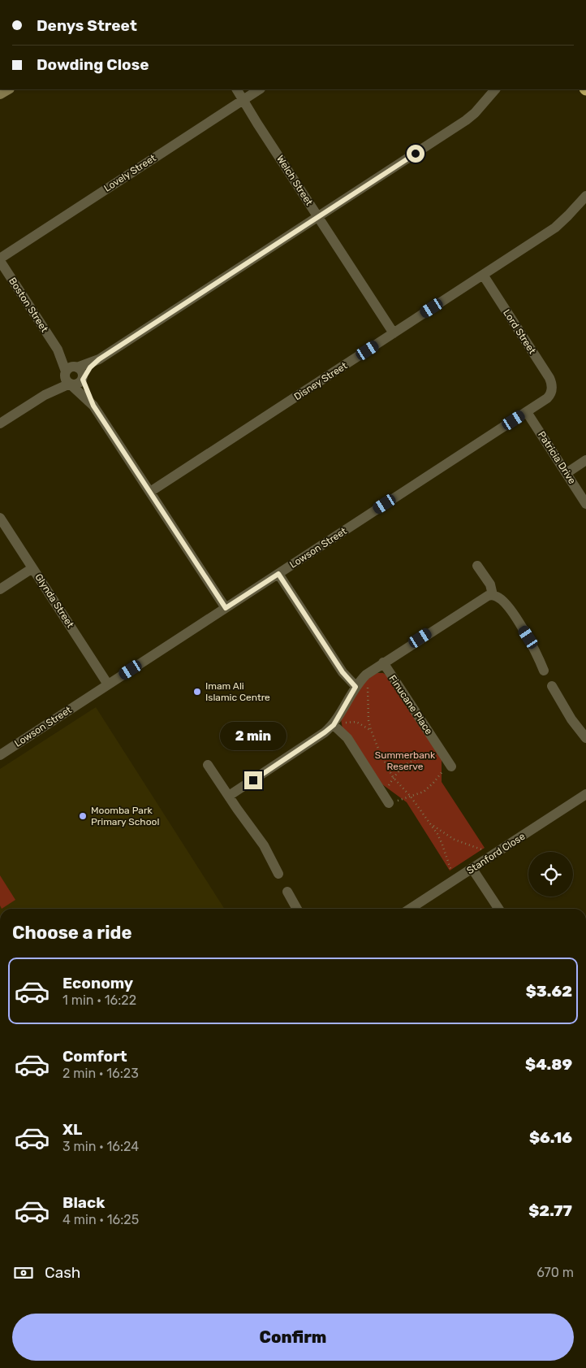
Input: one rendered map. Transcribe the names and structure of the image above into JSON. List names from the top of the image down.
{
  "streets": {
    "street": [
      "Lovely Street",
      "Welch Street",
      "Boston Street",
      "Lord Street",
      "Disney Street",
      "Patricia Drive",
      "Lowson Street",
      "Glynda Street",
      "Finucane Place",
      "Stanford Close"
    ]
  },
  "crossings": [
    ["Lovely Street", "Welch Street"],
    ["Lovely Street", "Boston Street"],
    ["Welch Street", "Disney Street"],
    ["Lord Street", "Disney Street"],
    ["Lord Street", "Lowson Street"],
    ["Patricia Drive", "Lowson Street"],
    ["Lowson Street", "Glynda Street"]
  ],
  "parks": ["Summerbank Reserve"],
  "places": ["Imam Ali Islamic Centre", "Moomba Park Primary School"],
  "page": {
    "banner": ["Denys Street", "Dowding Close"],
    "bubble": "2 min",
    "heading": "Choose a ride",
    "list": [
      {
        "name": "Economy",
        "note": "1 min · 16:22",
        "value": "$3.62"
      },
      {
        "name": "Comfort",
        "note": "2 min · 16:23",
        "value": "$4.89"
      },
      {
        "name": "XL",
        "note": "3 min · 16:24",
        "value": "$6.16"
      },
      {
        "name": "Black",
        "note": "4 min · 16:25",
        "value": "$2.77"
      }
    ],
    "pay": ["Cash", "670 m"],
    "buttons": "Confirm"
  }
}
